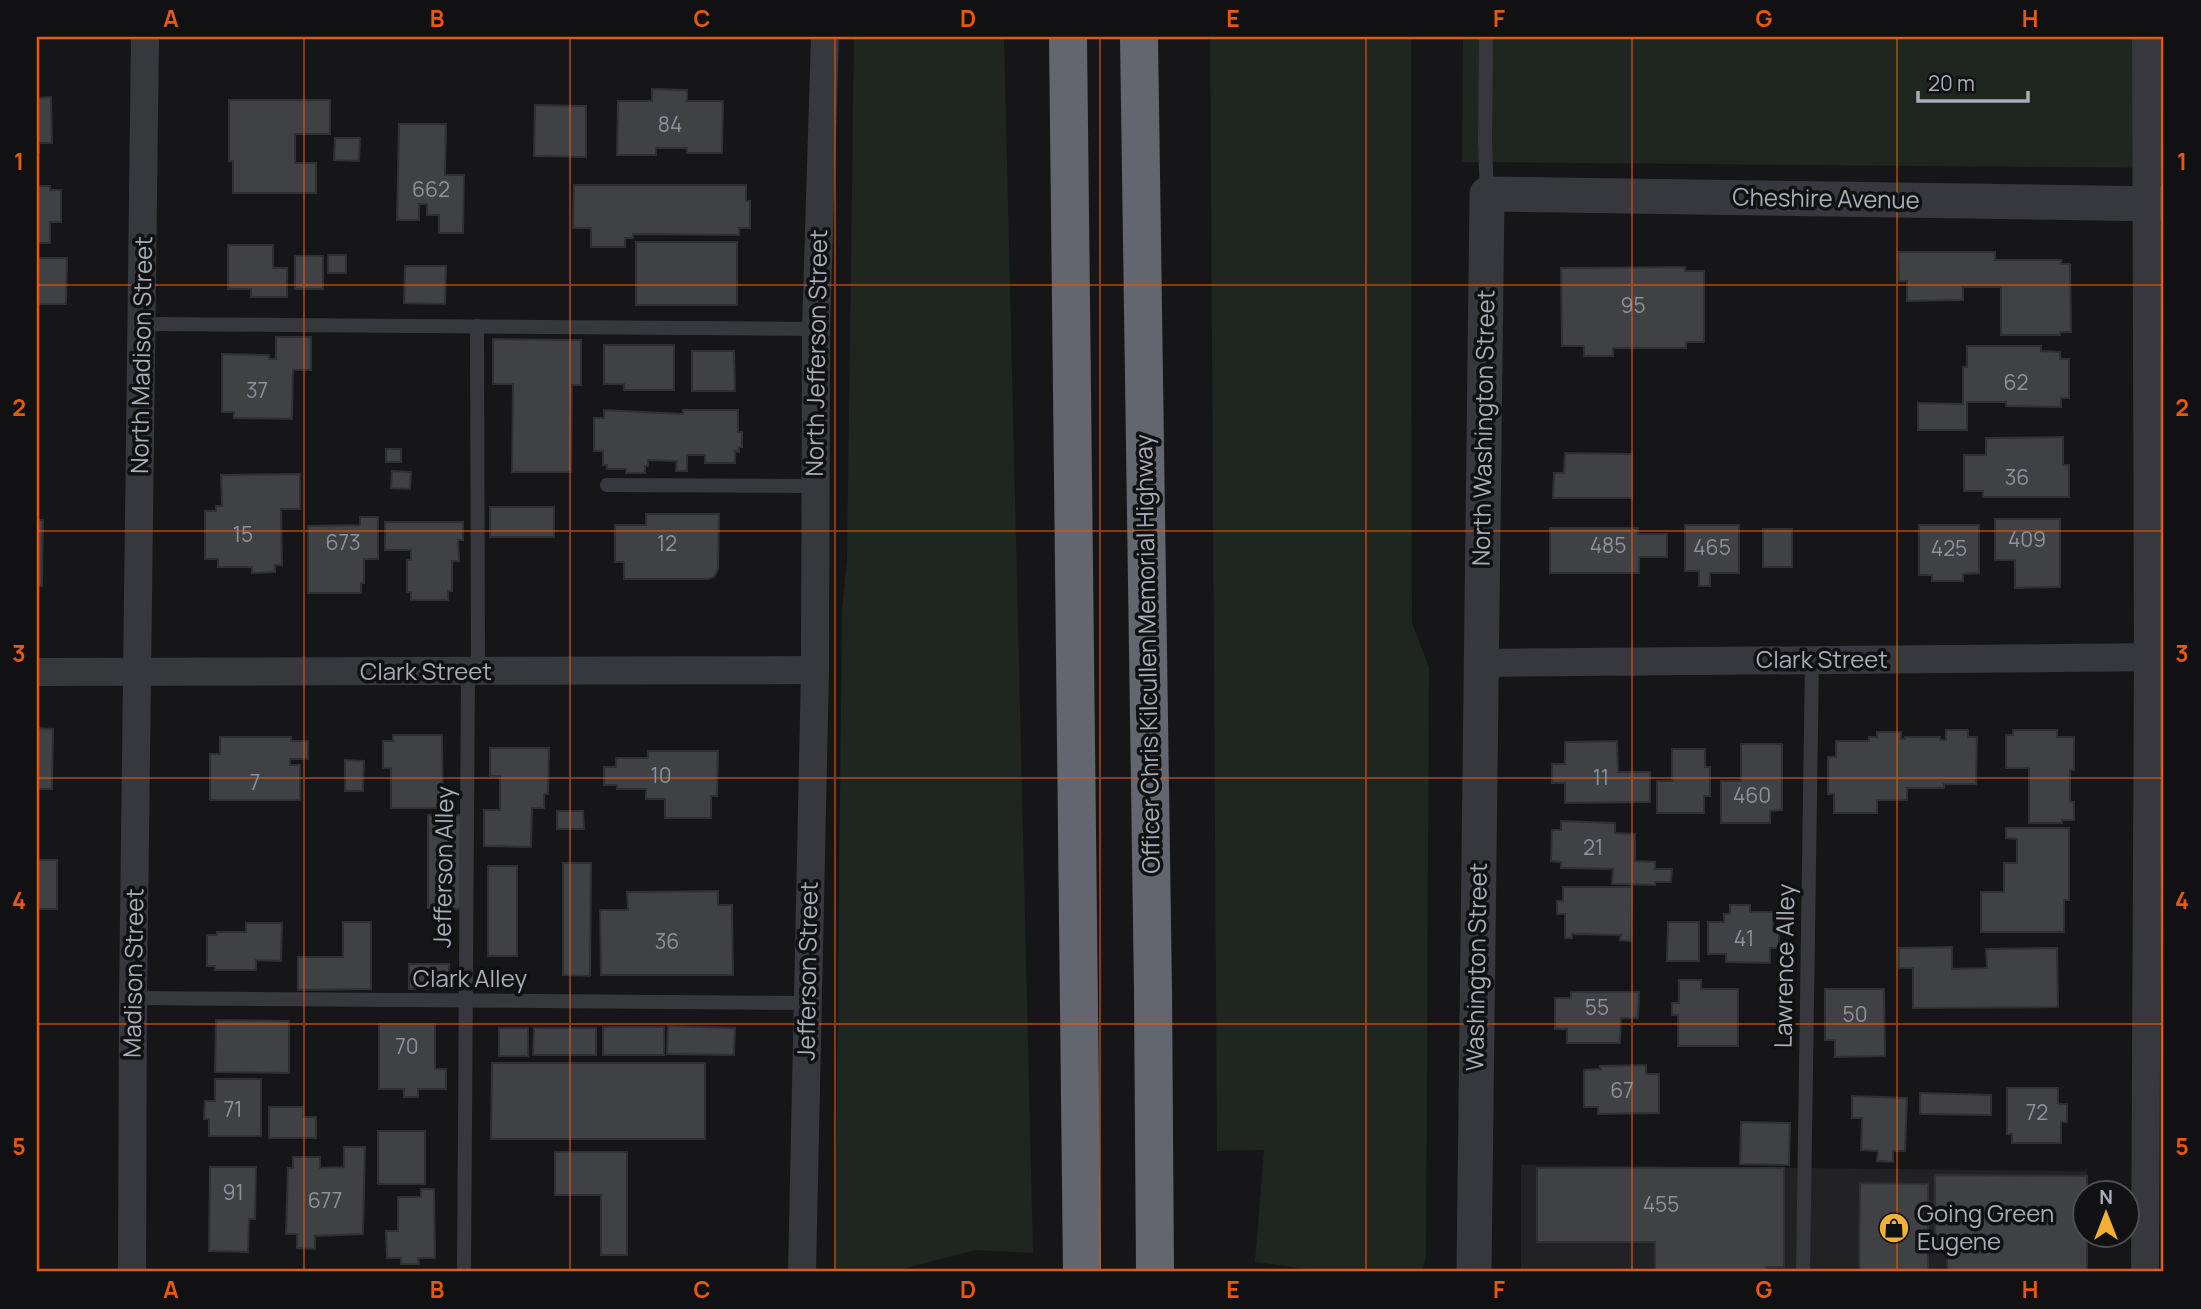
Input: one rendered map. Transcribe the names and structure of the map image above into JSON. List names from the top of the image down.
{
  "streets": {
    "highway": ["Officer Chris Kilcullen Memorial Highway"],
    "street": [
      "Cheshire Avenue",
      "North Jefferson Street",
      "North Madison Street",
      "North Washington Street",
      "Clark Street",
      "Washington Street",
      "Jefferson Street",
      "Madison Street"
    ],
    "lane": ["Jefferson Alley", "Lawrence Alley", "Clark Alley"]
  },
  "crossings": [
    ["Cheshire Avenue", "North Washington Street"],
    ["North Jefferson Street", "Clark Street"],
    ["North Jefferson Street", "Jefferson Street"],
    ["North Madison Street", "Clark Street"],
    ["North Madison Street", "Madison Street"],
    ["North Washington Street", "Clark Street"],
    ["North Washington Street", "Washington Street"],
    ["Clark Street", "Jefferson Alley"],
    ["Clark Street", "Lawrence Alley"],
    ["Clark Street", "Washington Street"],
    ["Clark Street", "Jefferson Street"],
    ["Clark Street", "Madison Street"],
    ["Jefferson Alley", "Clark Alley"],
    ["Jefferson Street", "Clark Alley"],
    ["Madison Street", "Clark Alley"]
  ],
  "places": {
    "shop": ["Going Green Eugene"]
  },
  "house_numbers": [
    "84",
    "662",
    "95",
    "62",
    "37",
    "36",
    "15",
    "409",
    "673",
    "12",
    "485",
    "465",
    "425",
    "10",
    "11",
    "7",
    "460",
    "21",
    "41",
    "36",
    "55",
    "50",
    "70",
    "67",
    "71",
    "72",
    "91",
    "677",
    "455"
  ],
  "scale_bar": "20 m",
  "north": "top",
  "grid": {
    "columns": [
      "A",
      "B",
      "C",
      "D",
      "E",
      "F",
      "G",
      "H"
    ],
    "rows": [
      "1",
      "2",
      "3",
      "4",
      "5"
    ]
  }
}
